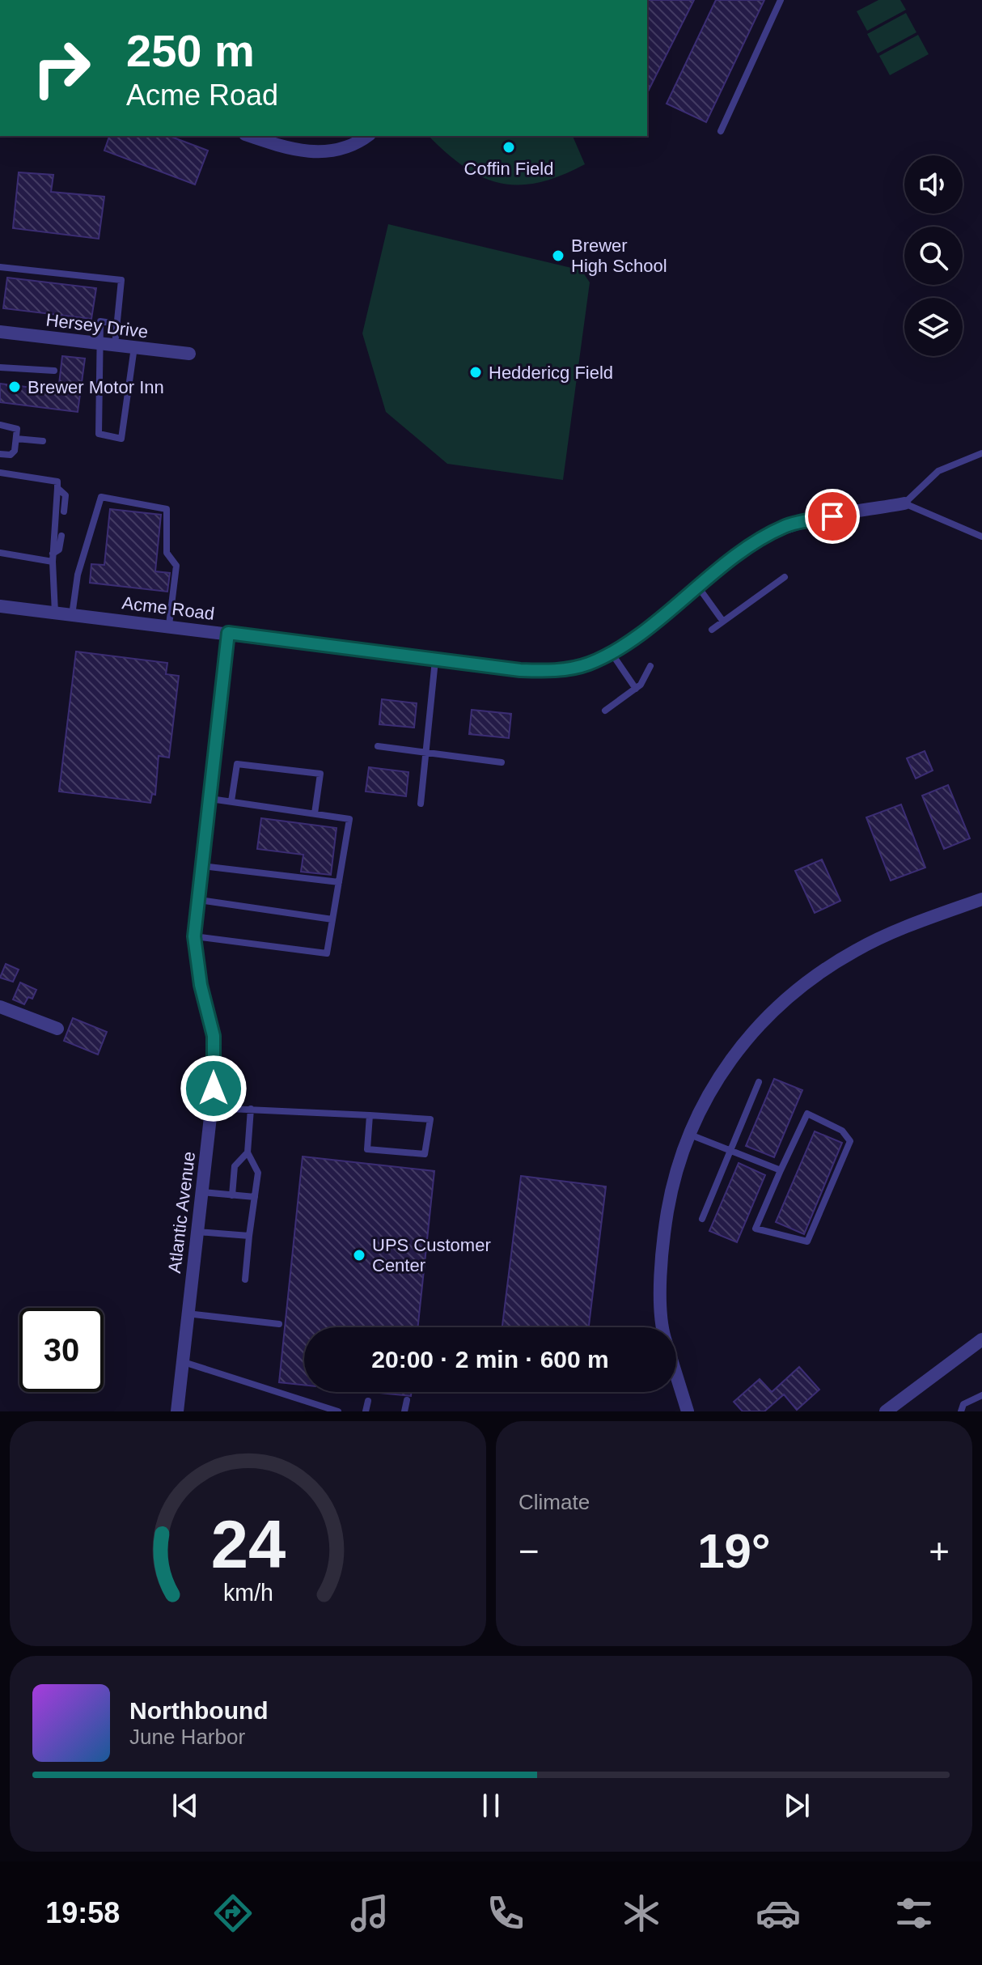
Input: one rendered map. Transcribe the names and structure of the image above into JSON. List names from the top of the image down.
{
  "streets": {
    "street": ["Hersey Drive", "Acme Road", "Atlantic Avenue"]
  },
  "crossings": [
    ["Acme Road", "Atlantic Avenue"]
  ],
  "places": [
    "Coffin Field",
    "Brewer High School",
    "Heddericg Field",
    "Brewer Motor Inn",
    "UPS Customer Center"
  ],
  "page": {
    "turn": ["250 m", "Acme Road"],
    "limit": "30",
    "trip": "20:00 · 2 min · 600 m",
    "tile": "Climate",
    "heat": ["−", "19°", "+"],
    "song": ["Northbound", "June Harbor"],
    "tabs": "19:58",
    "gauge": ["24", "km/h"]
  }
}
